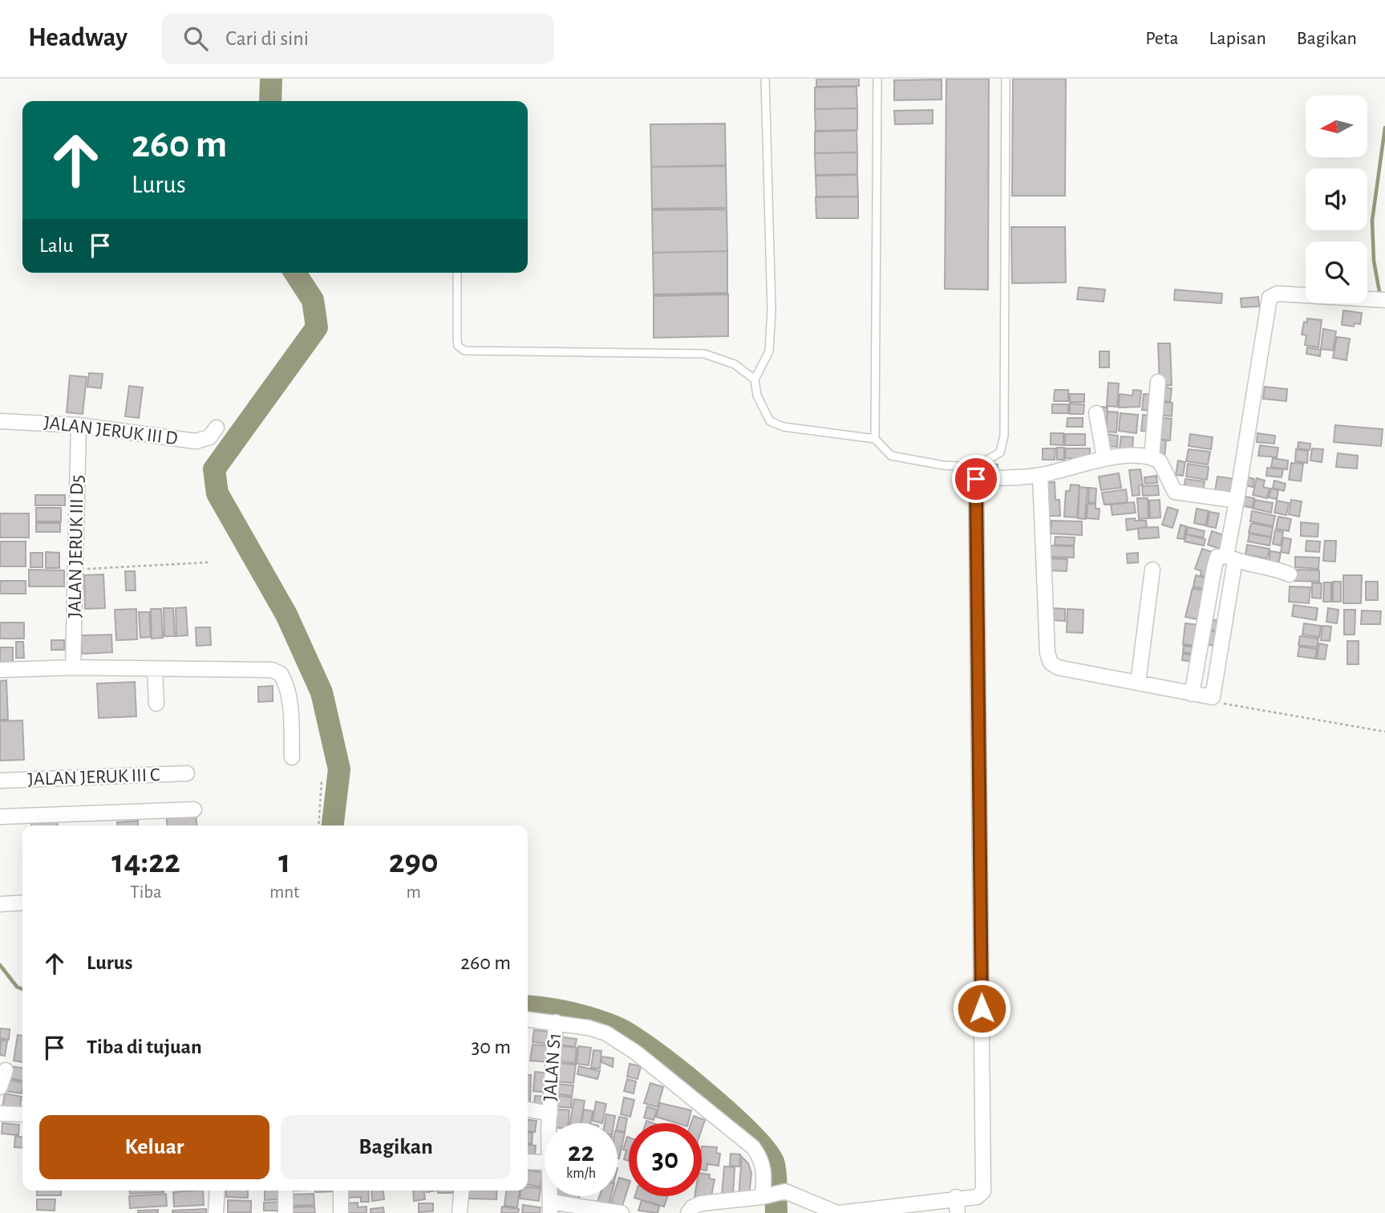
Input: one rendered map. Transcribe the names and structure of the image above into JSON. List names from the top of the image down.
{
  "streets": {
    "street": [
      "JALAN JERUK III D",
      "JALAN JERUK III D5",
      "JALAN JERUK III C",
      "JALAN S1"
    ]
  },
  "crossings": [
    ["JALAN JERUK III D", "JALAN JERUK III D5"]
  ],
  "north": "left",
  "page": {
    "header": "Headway",
    "search": "Cari di sini",
    "nav": ["Peta", "Lapisan", "Bagikan"],
    "turn": ["260 m", "Lurus"],
    "then": "Lalu",
    "eta": [
      "14:22",
      "Tiba",
      "1",
      "mnt",
      "290",
      "m"
    ],
    "list": [
      {
        "name": "Lurus",
        "value": "260 m"
      },
      {
        "name": "Tiba di tujuan",
        "value": "30 m"
      }
    ],
    "buttons": ["Keluar", "Bagikan"],
    "speed": "22 km/h",
    "limit": "30"
  }
}
